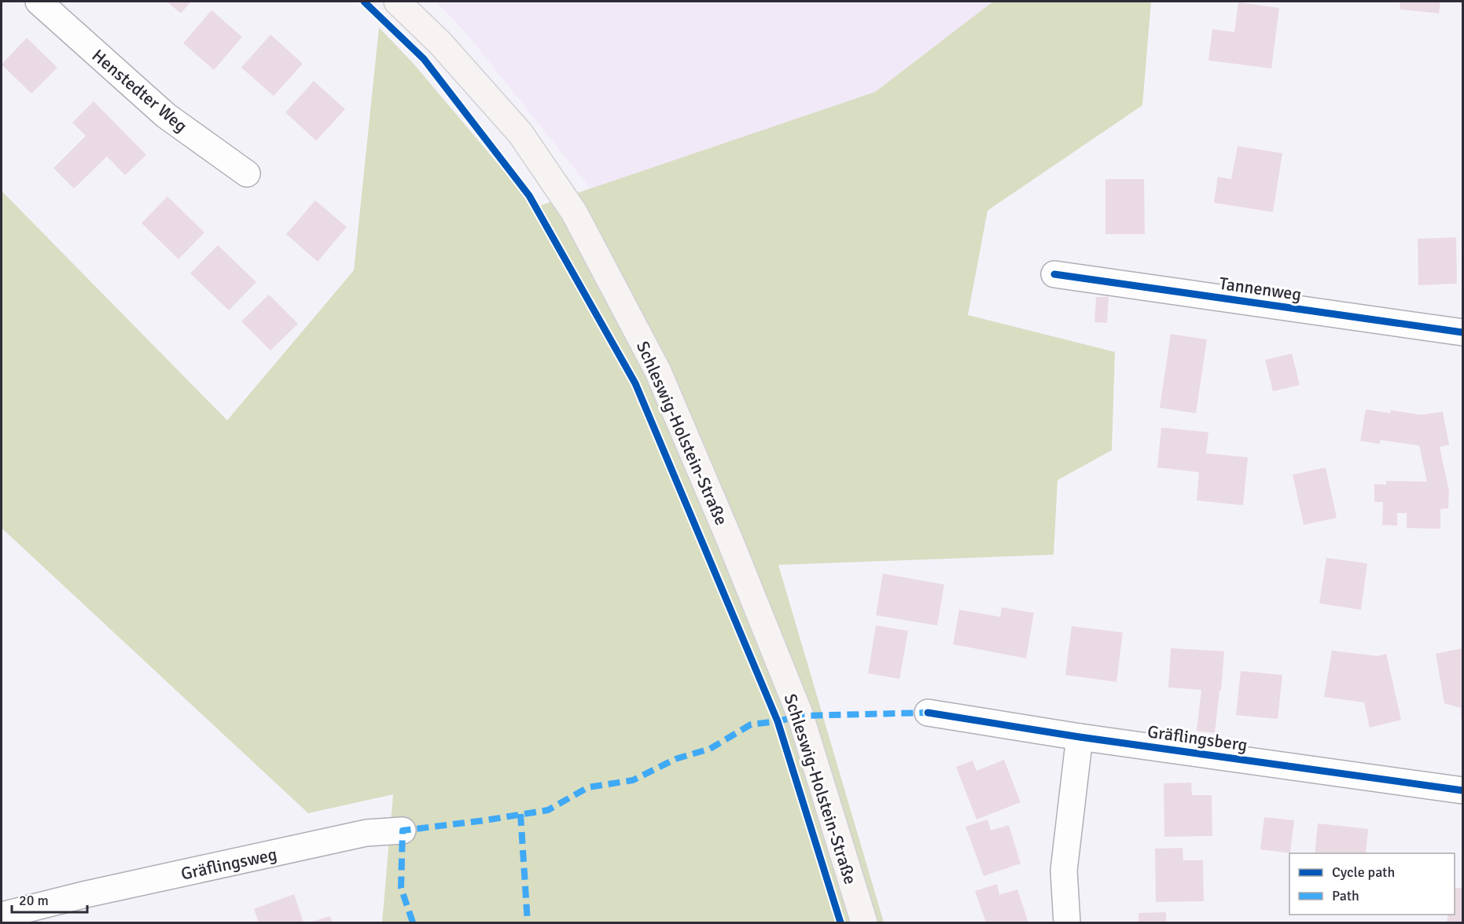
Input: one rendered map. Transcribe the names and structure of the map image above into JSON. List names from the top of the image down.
{
  "streets": {
    "main road": ["Schleswig-Holstein-Straße"],
    "street": [
      "Henstedter Weg",
      "Tannenweg",
      "Gräflingsberg",
      "Gräflingsweg"
    ]
  },
  "legend": ["Cycle path", "Path"],
  "scale_bar": "20 m"
}
